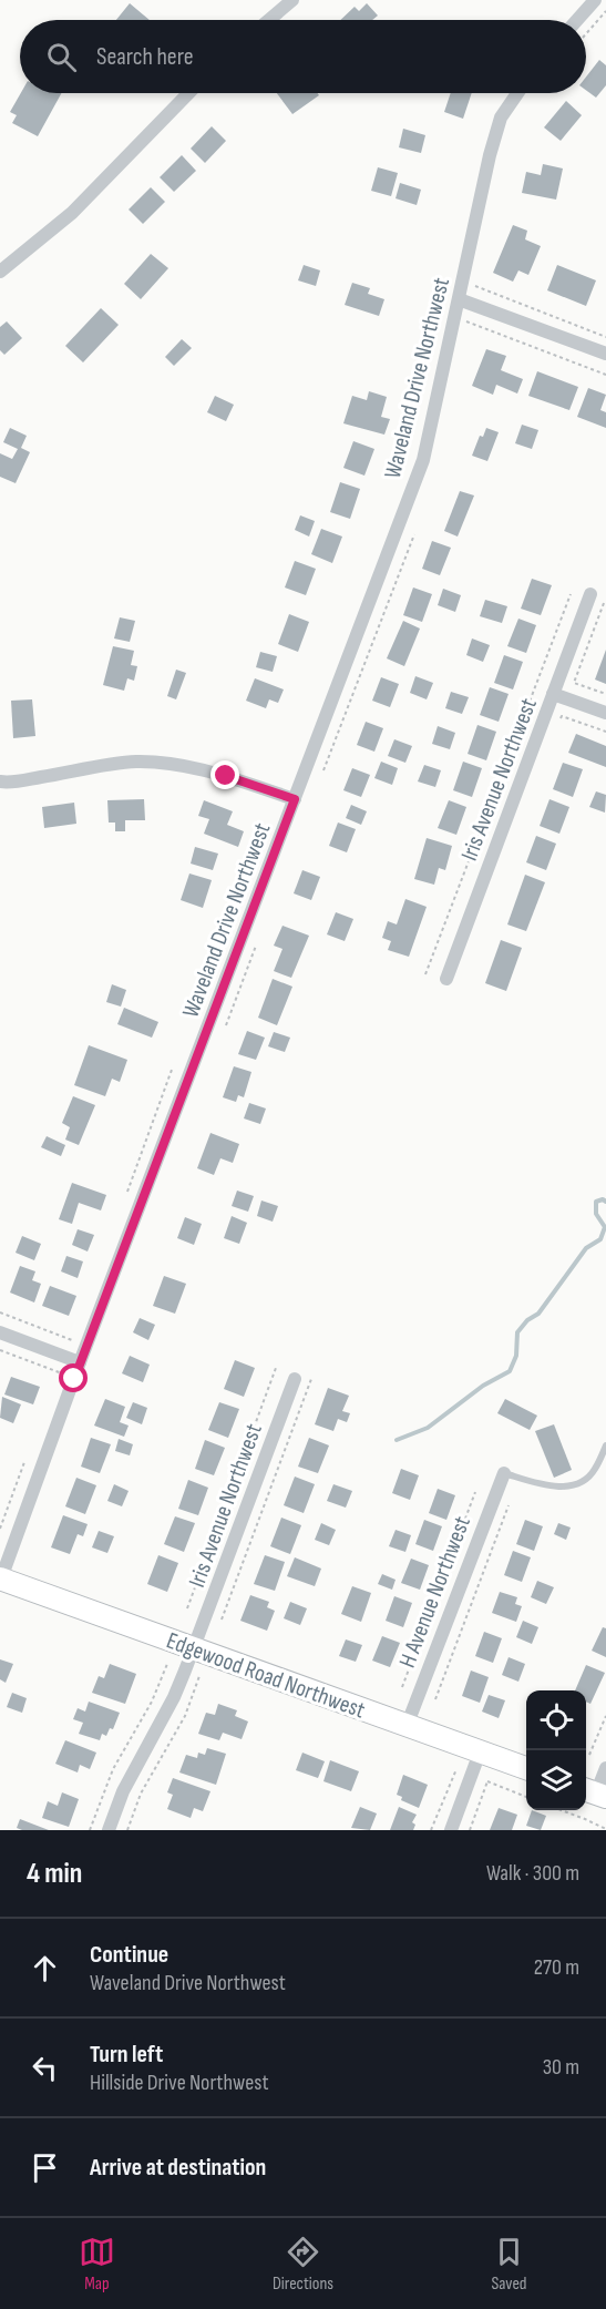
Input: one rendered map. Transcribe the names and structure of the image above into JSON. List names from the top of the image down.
{
  "streets": {
    "main road": ["Edgewood Road Northwest"],
    "street": ["Waveland Drive Northwest", "Iris Avenue Northwest", "H Avenue Northwest"]
  },
  "crossings": [
    ["Waveland Drive Northwest", "Edgewood Road Northwest"],
    ["Iris Avenue Northwest", "Edgewood Road Northwest"],
    ["H Avenue Northwest", "Edgewood Road Northwest"]
  ],
  "page": {
    "search": "Search here",
    "heading": ["4 min", "Walk · 300 m"],
    "list": [
      ["Continue", "Waveland Drive Northwest", "270 m"],
      ["Turn left", "Hillside Drive Northwest", "30 m"],
      "Arrive at destination"
    ],
    "nav": ["Map", "Directions", "Saved"]
  }
}
